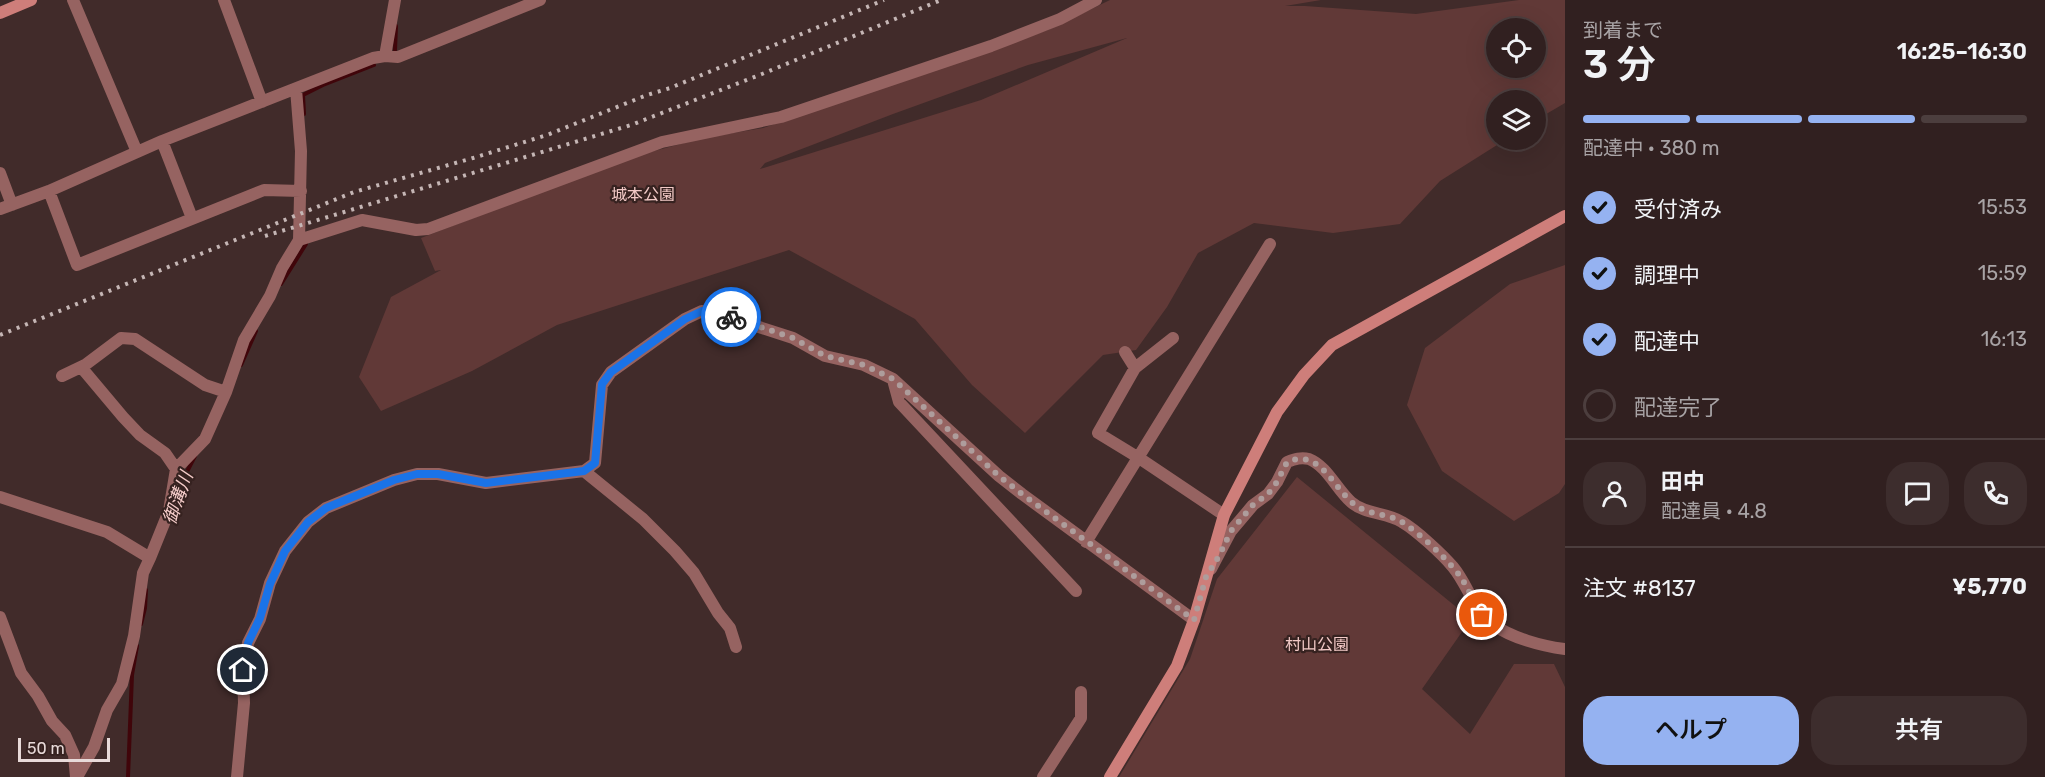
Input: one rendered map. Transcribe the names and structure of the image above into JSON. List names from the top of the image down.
{
  "water": ["御溝川"],
  "parks": ["城本公園", "村山公園"],
  "scale_bar": "50 m",
  "page": {
    "heading": ["3 分", "到着まで", "16:25–16:30"],
    "panel": [
      "田中",
      "配達員 · 4.8",
      "注文 #8137",
      "¥5,770"
    ],
    "bar": "配達中 · 380 m",
    "list": [
      ["受付済み", "15:53"],
      ["調理中", "15:59"],
      ["配達中", "16:13"],
      "配達完了"
    ],
    "buttons": ["ヘルプ", "共有"],
    "scale": "50 m"
  }
}
